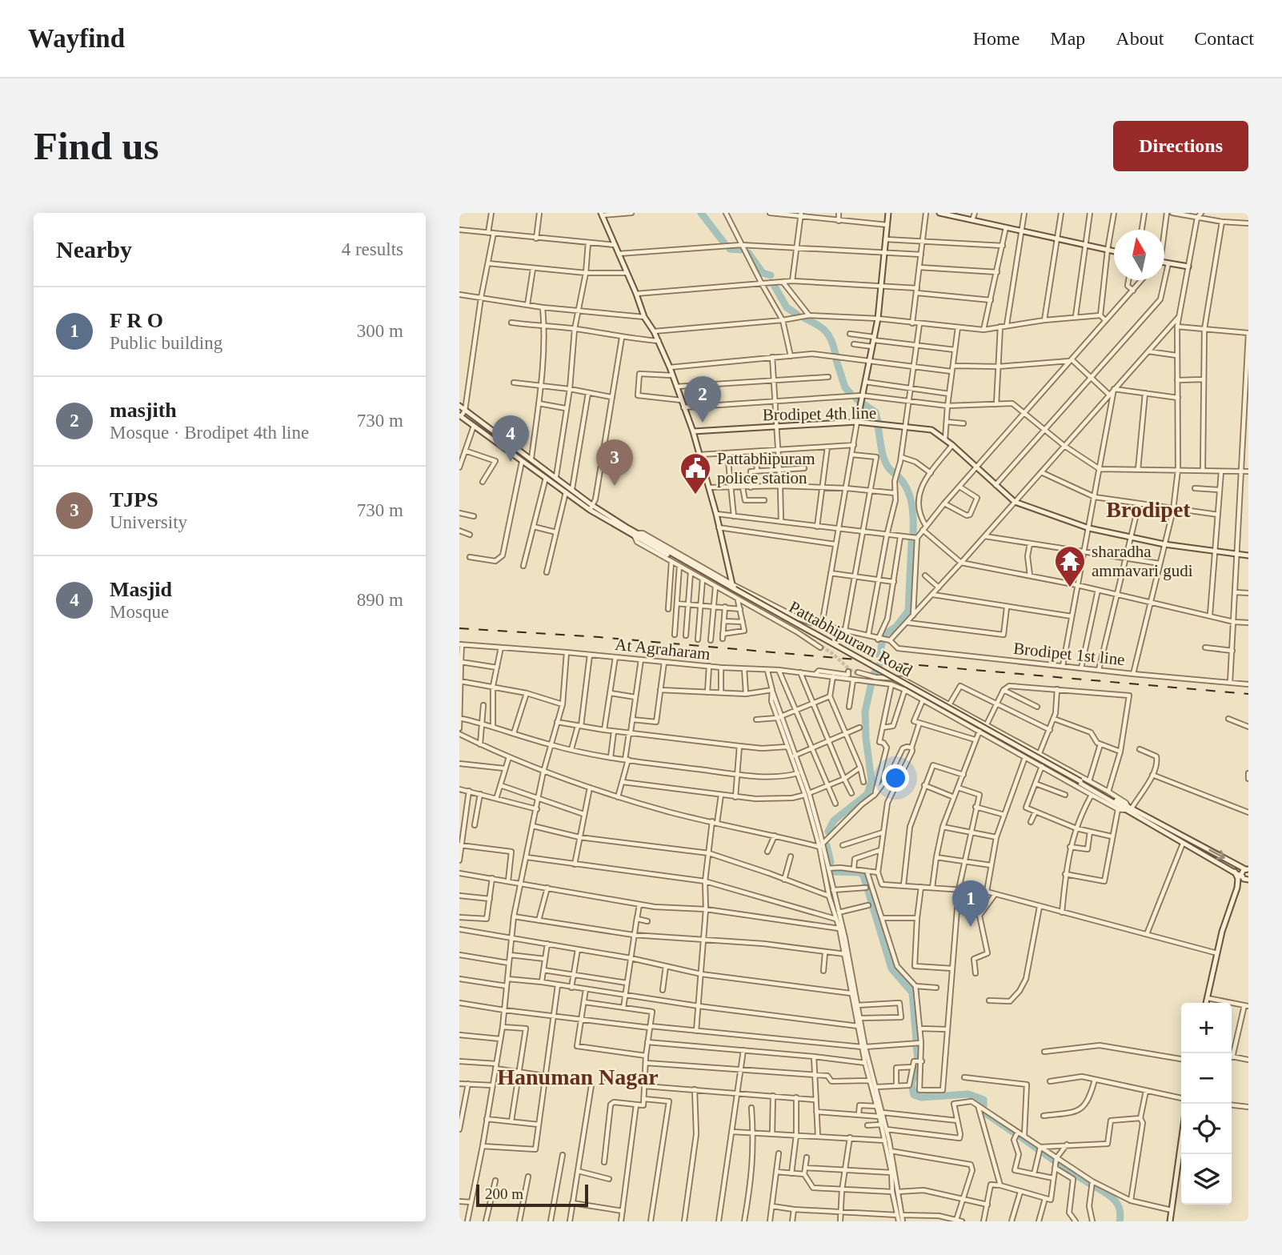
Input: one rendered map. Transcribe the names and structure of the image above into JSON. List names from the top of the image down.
{
  "streets": {
    "street": [
      "Brodipet 4th line",
      "Pattabhipuram Road",
      "At Agraharam",
      "Brodipet 1st line"
    ]
  },
  "crossings": [
    ["Pattabhipuram Road", "Brodipet 1st line"]
  ],
  "districts": ["Brodipet", "Hanuman Nagar"],
  "places": {
    "public building": ["Pattabhipuram police station"],
    "temple": ["sharadha ammavari gudi"]
  },
  "scale_bar": "200 m",
  "north": "top",
  "page": {
    "header": "Wayfind",
    "nav": [
      "Home",
      "Map",
      "About",
      "Contact"
    ],
    "buttons": "Directions",
    "title": "Find us",
    "heading": ["Nearby", "4 results"],
    "list": [
      {
        "mark": "1",
        "name": "F R O",
        "note": "Public building",
        "value": "300 m"
      },
      {
        "mark": "2",
        "name": "masjith",
        "note": "Mosque · Brodipet 4th line",
        "value": "730 m"
      },
      {
        "mark": "3",
        "name": "TJPS",
        "note": "University",
        "value": "730 m"
      },
      {
        "mark": "4",
        "name": "Masjid",
        "note": "Mosque",
        "value": "890 m"
      }
    ],
    "pins": [
      "2",
      "4",
      "3",
      "1"
    ],
    "map_buttons": ["+", "−"],
    "scale": "200 m"
  }
}
